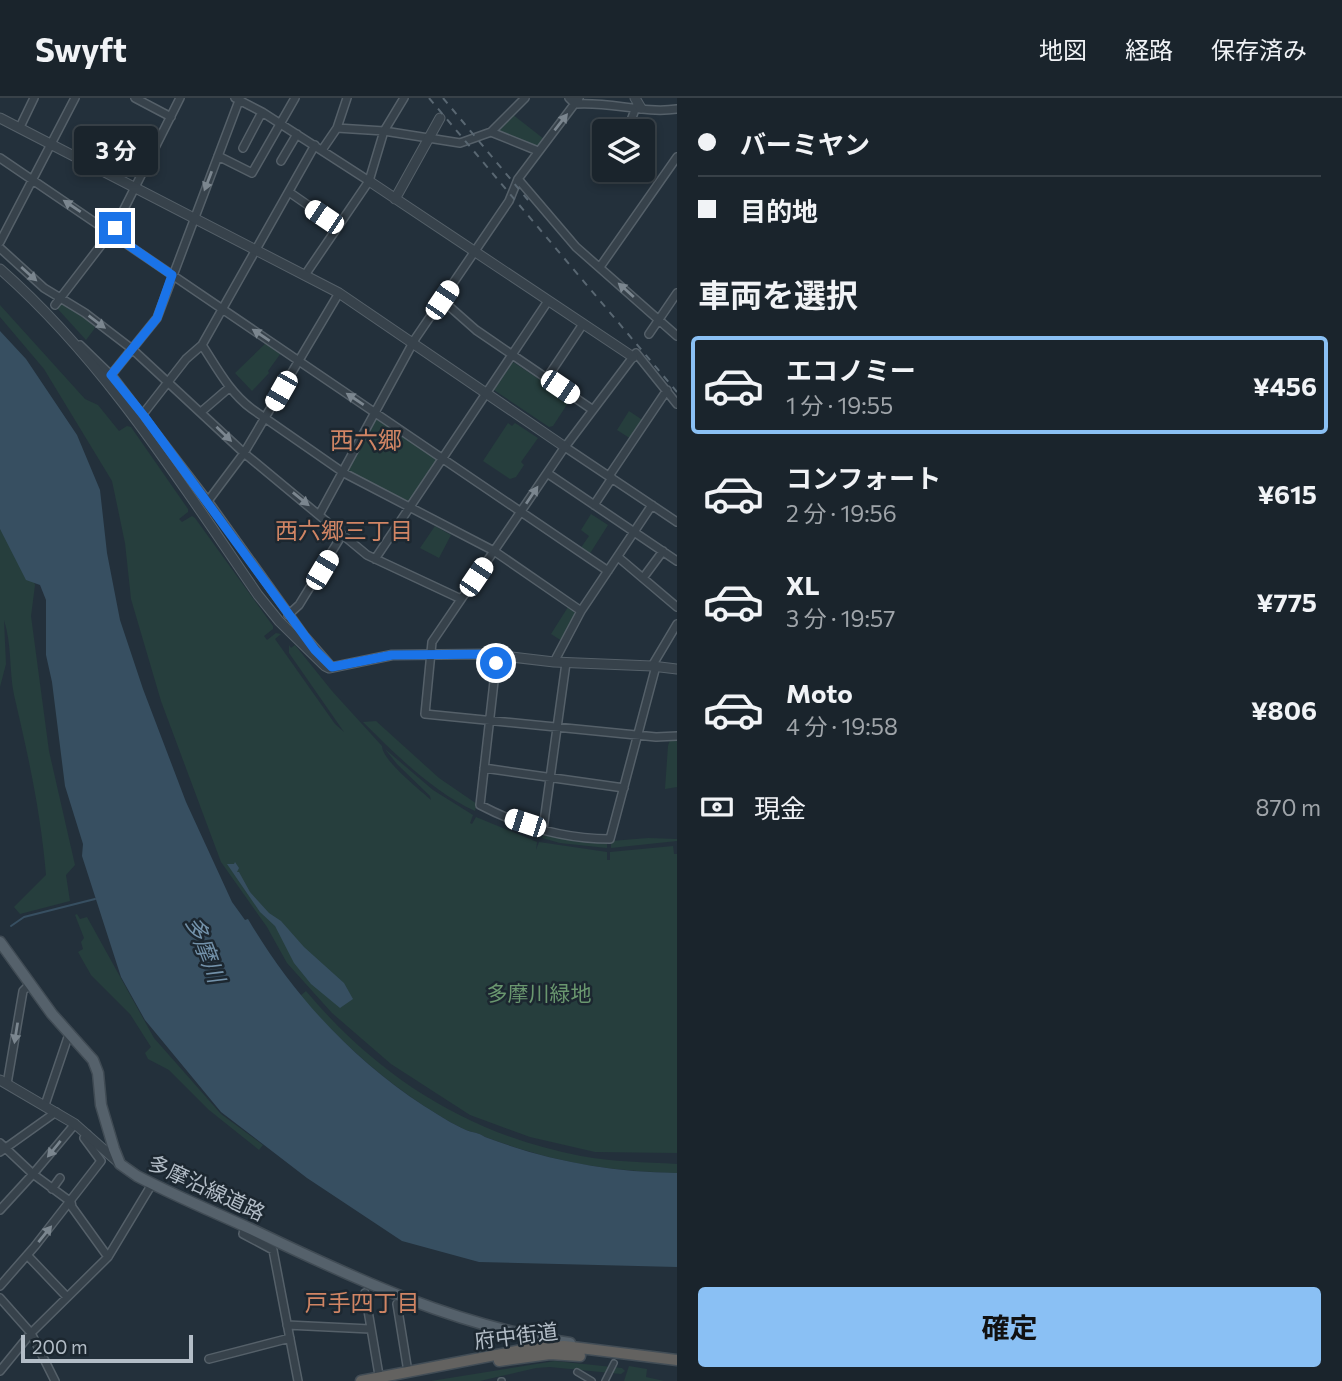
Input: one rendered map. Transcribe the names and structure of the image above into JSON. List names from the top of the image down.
{
  "streets": {
    "highway": ["府中街道"],
    "main road": ["多摩沿線道路"]
  },
  "crossings": [
    ["多摩沿線道路", "府中街道"]
  ],
  "districts": ["西六郷", "西六郷三丁目", "戸手四丁目"],
  "water": ["多摩川"],
  "parks": ["多摩川緑地"],
  "scale_bar": "200 m",
  "page": {
    "header": "Swyft",
    "nav": ["地図", "経路", "保存済み"],
    "banner": ["バーミヤン", "目的地"],
    "bubble": "3 分",
    "heading": "車両を選択",
    "list": [
      {
        "name": "エコノミー",
        "note": "1 分 · 19:55",
        "value": "¥456"
      },
      {
        "name": "コンフォート",
        "note": "2 分 · 19:56",
        "value": "¥615"
      },
      {
        "name": "XL",
        "note": "3 分 · 19:57",
        "value": "¥775"
      },
      {
        "name": "Moto",
        "note": "4 分 · 19:58",
        "value": "¥806"
      }
    ],
    "pay": ["現金", "870 m"],
    "buttons": "確定",
    "scale": "200 m"
  }
}
